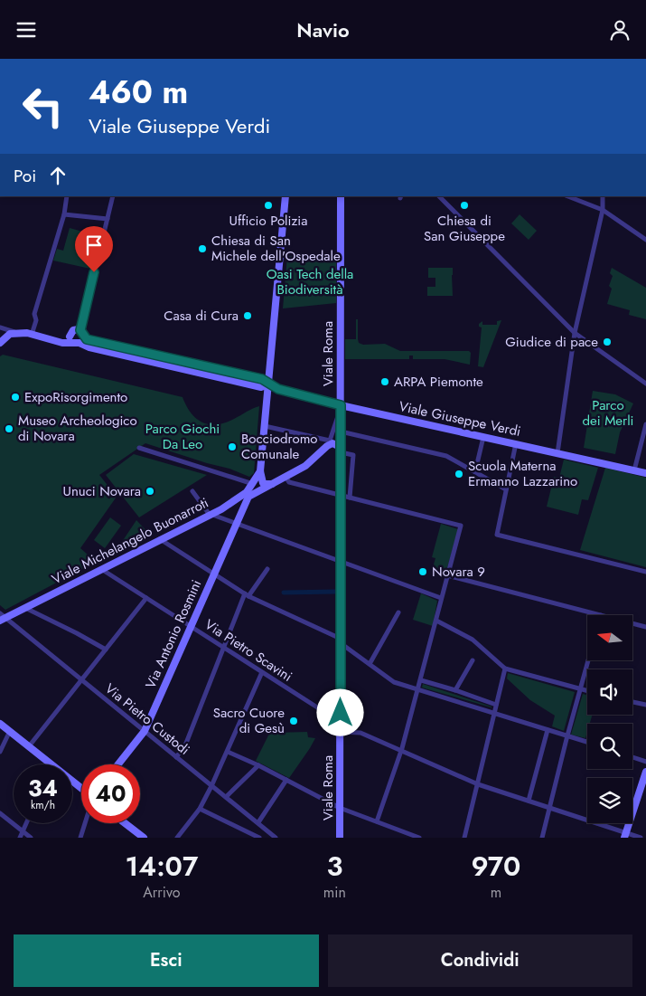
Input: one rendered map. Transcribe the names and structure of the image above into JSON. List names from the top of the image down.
{
  "streets": {
    "street": [
      "Viale Roma",
      "Viale Giuseppe Verdi",
      "Viale Michelangelo Buonarroti",
      "Via Antonio Rosmini",
      "Via Pietro Scavini",
      "Via Pietro Custodi"
    ]
  },
  "crossings": [
    ["Viale Roma", "Viale Giuseppe Verdi"],
    ["Viale Roma", "Via Pietro Scavini"],
    ["Viale Michelangelo Buonarroti", "Via Pietro Scavini"],
    ["Viale Michelangelo Buonarroti", "Via Pietro Custodi"],
    ["Via Antonio Rosmini", "Via Pietro Scavini"],
    ["Via Antonio Rosmini", "Via Pietro Custodi"]
  ],
  "parks": ["Oasi Tech della Biodiversità", "Parco dei Merli", "Parco Giochi Da Leo"],
  "places": [
    "Ufficio Polizia",
    "Chiesa di San Giuseppe",
    "Chiesa di San Michele dell'Ospedale",
    "Casa di Cura",
    "Giudice di pace",
    "ARPA Piemonte",
    "ExpoRisorgimento",
    "Museo Archeologico di Novara",
    "Bocciodromo Comunale",
    "Scuola Materna Ermanno Lazzarino",
    "Unuci Novara",
    "Novara 9",
    "Sacro Cuore di Gesù"
  ],
  "north": "left",
  "page": {
    "header": "Navio",
    "turn": ["460 m", "Viale Giuseppe Verdi"],
    "then": "Poi",
    "speed": "34 km/h",
    "limit": "40",
    "eta": [
      "14:07",
      "Arrivo",
      "3",
      "min",
      "970",
      "m"
    ],
    "buttons": ["Esci", "Condividi"]
  }
}
